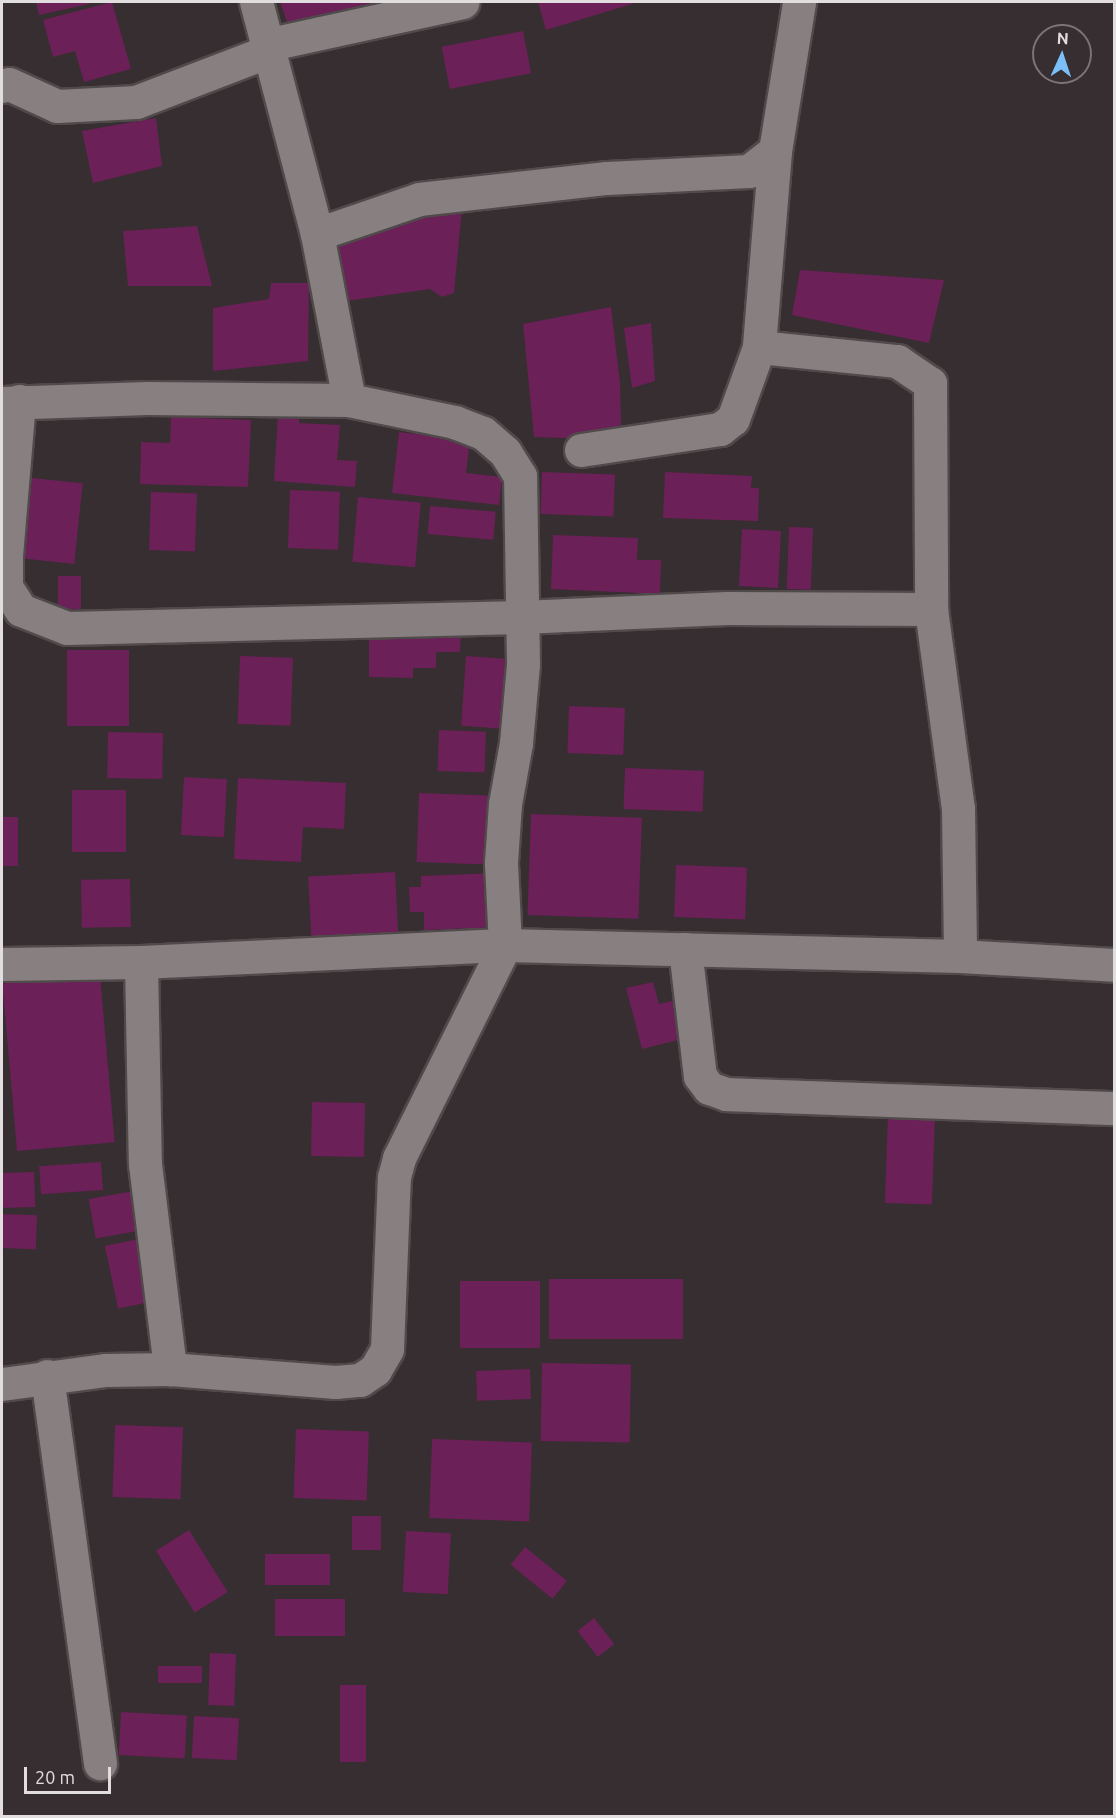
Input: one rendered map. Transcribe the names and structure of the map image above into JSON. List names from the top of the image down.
{
  "scale_bar": "20 m",
  "north": "top"
}
